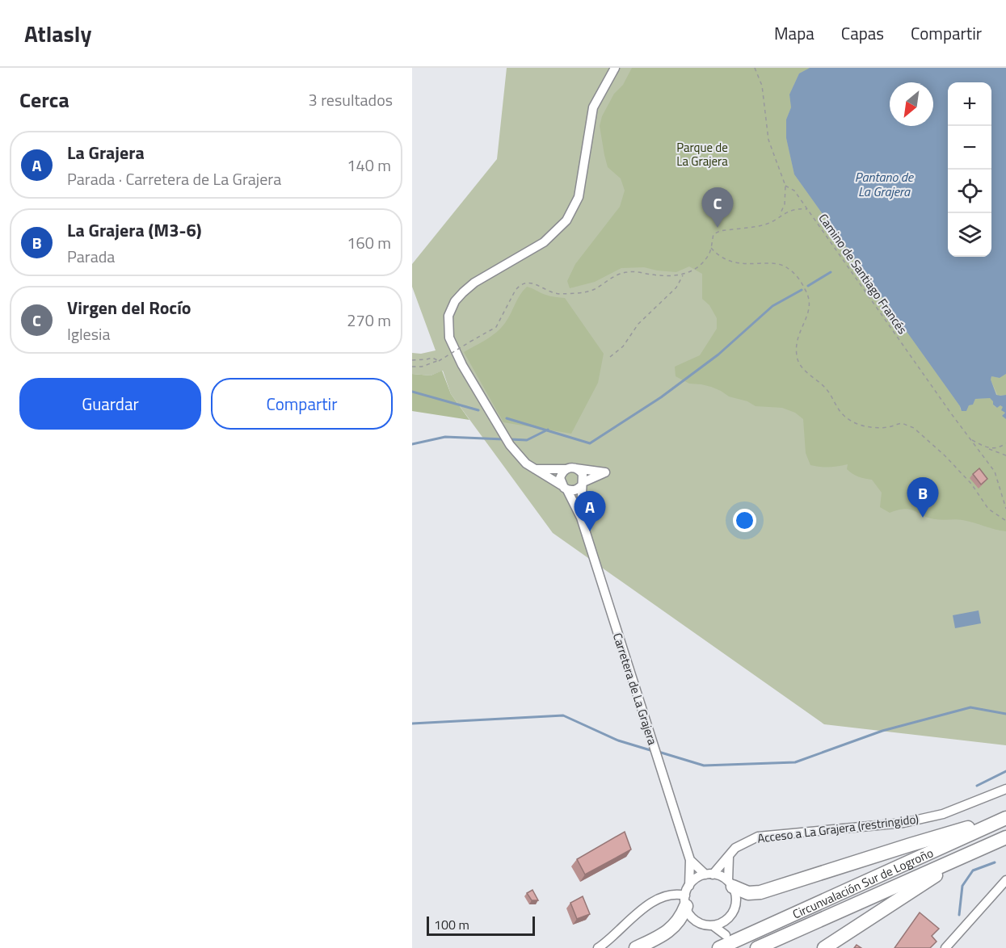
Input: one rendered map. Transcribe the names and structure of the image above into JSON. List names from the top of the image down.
{
  "streets": {
    "highway": ["Circunvalación Sur de Logroño"],
    "street": ["Carretera de La Grajera", "Acceso a La Grajera (restringido)"],
    "path": ["Camino de Santiago Francés"]
  },
  "crossings": [
    ["Carretera de La Grajera", "Acceso a La Grajera (restringido)"]
  ],
  "water": ["Pantano de La Grajera"],
  "parks": ["Parque de La Grajera"],
  "scale_bar": "100 m",
  "north": "bottom left",
  "page": {
    "header": "Atlasly",
    "nav": ["Mapa", "Capas", "Compartir"],
    "heading": ["Cerca", "3 resultados"],
    "map_buttons": ["+", "−"],
    "list": [
      {
        "mark": "A",
        "name": "La Grajera",
        "note": "Parada · Carretera de La Grajera",
        "value": "140 m"
      },
      {
        "mark": "B",
        "name": "La Grajera (M3-6)",
        "note": "Parada",
        "value": "160 m"
      },
      {
        "mark": "C",
        "name": "Virgen del Rocío",
        "note": "Iglesia",
        "value": "270 m"
      }
    ],
    "pins": ["C", "B", "A"],
    "buttons": ["Guardar", "Compartir"],
    "scale": "100 m"
  }
}
